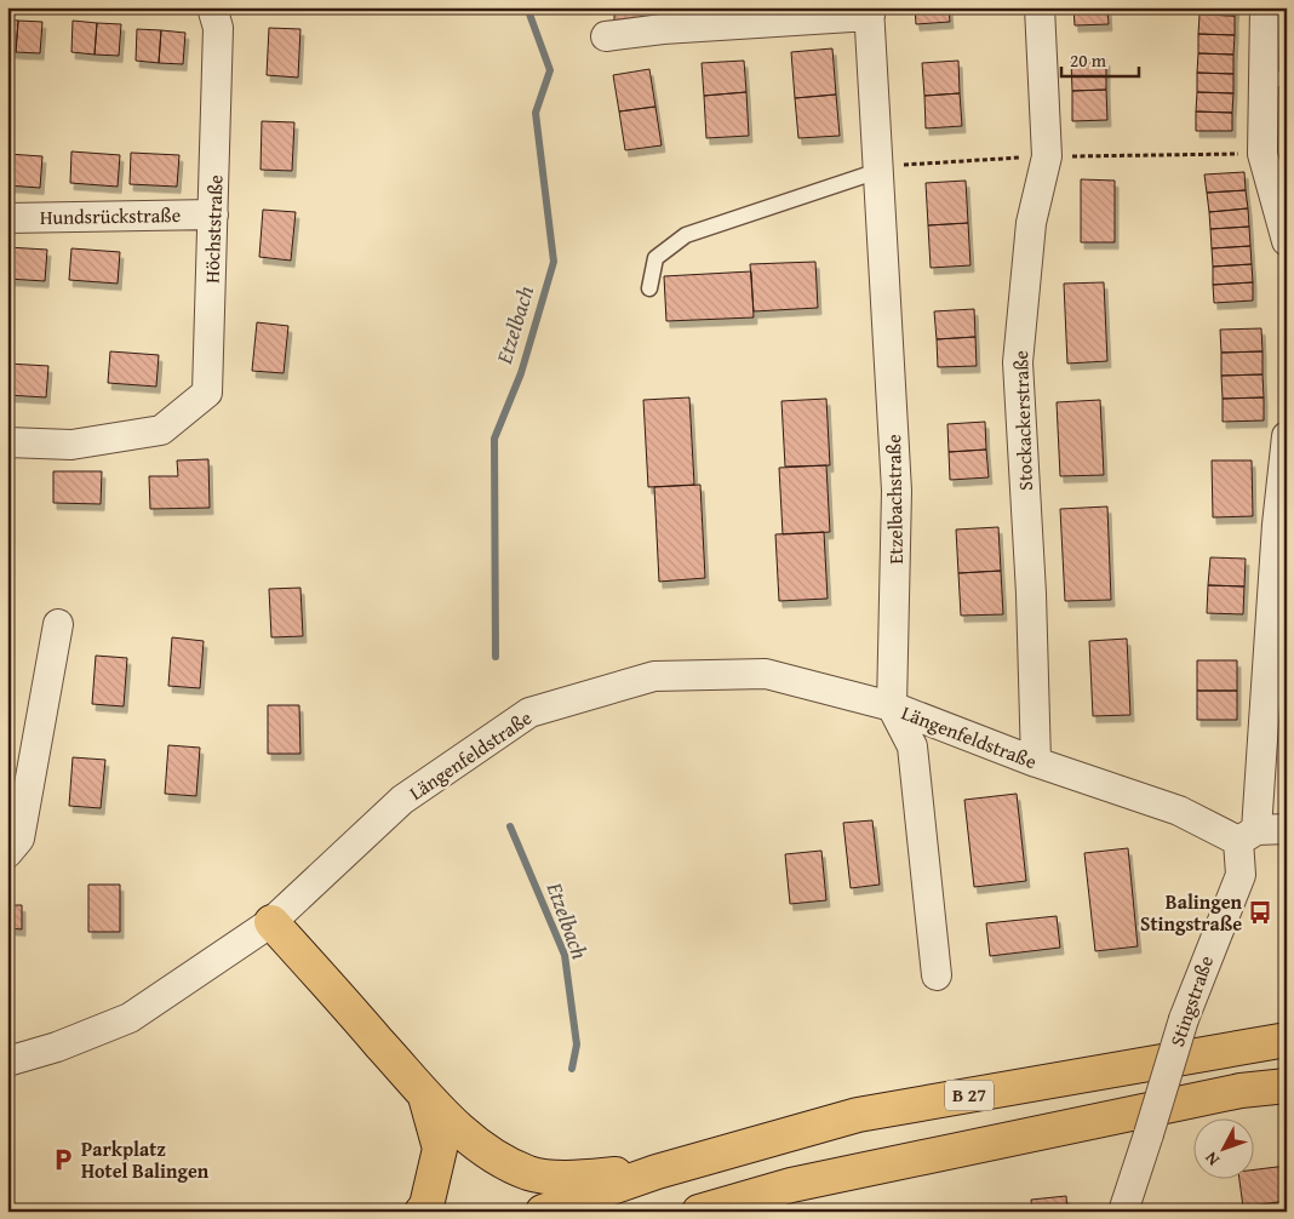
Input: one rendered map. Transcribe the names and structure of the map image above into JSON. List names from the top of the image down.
{
  "streets": {
    "highway": ["B 27"],
    "street": [
      "Hundsrückstraße",
      "Höchststraße",
      "Stockackerstraße",
      "Etzelbachstraße",
      "Längenfeldstraße",
      "Stingstraße"
    ]
  },
  "crossings": [
    ["Hundsrückstraße", "Höchststraße"],
    ["Stockackerstraße", "Längenfeldstraße"],
    ["Etzelbachstraße", "Längenfeldstraße"],
    ["Längenfeldstraße", "Stingstraße"]
  ],
  "water": ["Etzelbach"],
  "places": {
    "bus stop": ["Balingen Stingstraße"],
    "parking": ["Parkplatz Hotel Balingen"]
  },
  "scale_bar": "20 m",
  "north": "bottom left"
}
